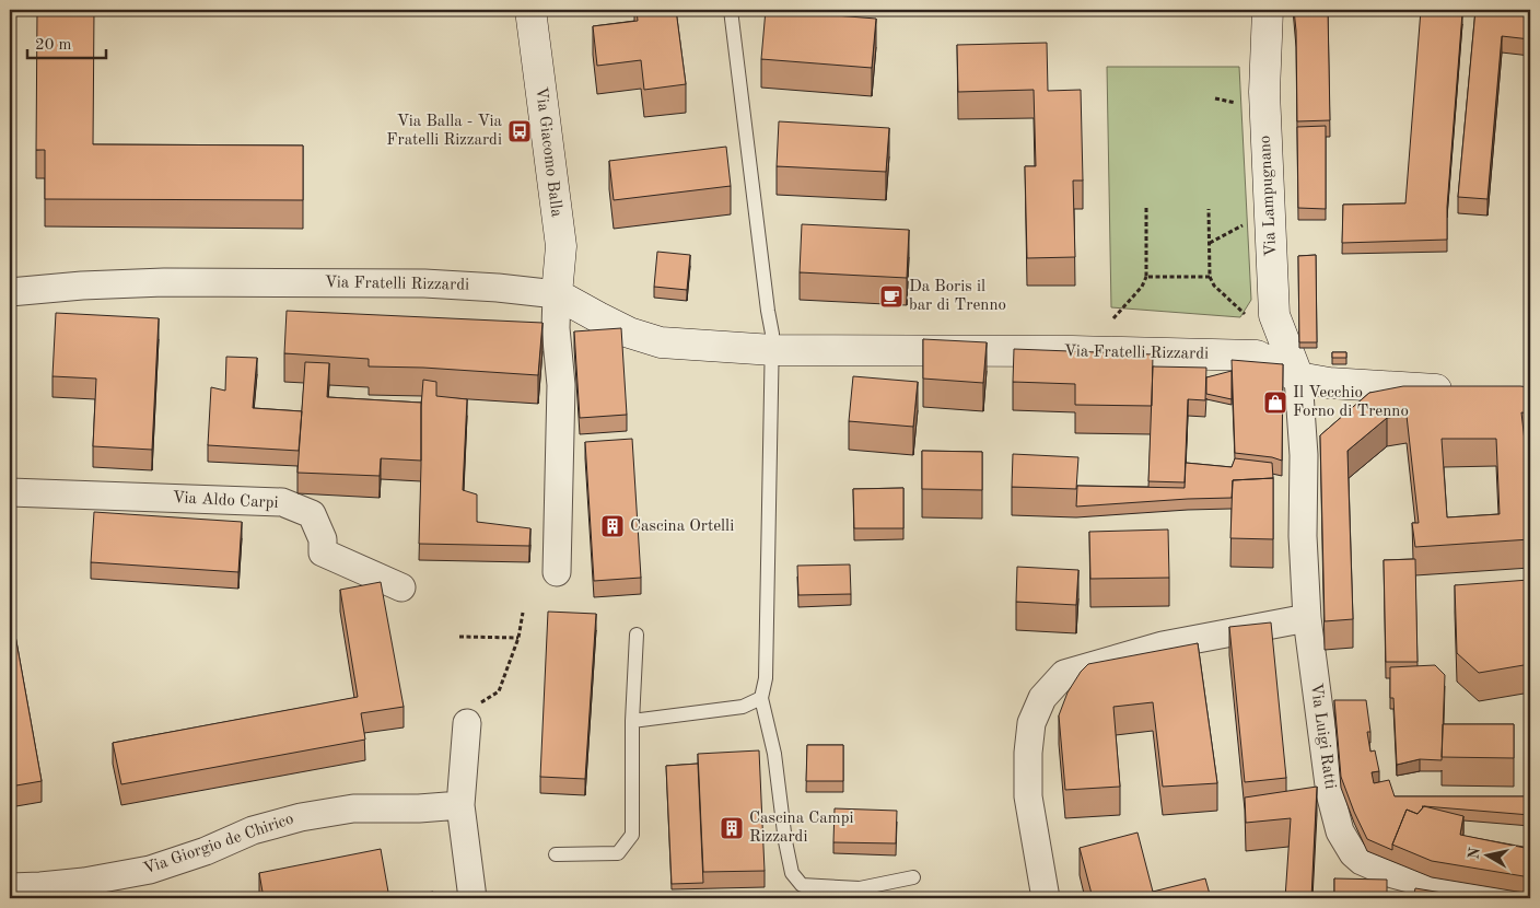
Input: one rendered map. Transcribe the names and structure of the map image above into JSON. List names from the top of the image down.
{
  "streets": {
    "street": [
      "Via Giacomo Balla",
      "Via Lampugnano",
      "Via Fratelli Rizzardi",
      "Via Aldo Carpi",
      "Via Luigi Ratti",
      "Via Giorgio de Chirico"
    ]
  },
  "crossings": [
    ["Via Giacomo Balla", "Via Fratelli Rizzardi"],
    ["Via Lampugnano", "Via Fratelli Rizzardi"],
    ["Via Lampugnano", "Via Luigi Ratti"],
    ["Via Fratelli Rizzardi", "Via Luigi Ratti"]
  ],
  "places": {
    "bus stop": ["Via Balla - Via Fratelli Rizzardi"],
    "cafe": ["Da Boris il bar di Trenno"],
    "shop": ["Il Vecchio Forno di Trenno"],
    "building": ["Cascina Ortelli", "Cascina Campi Rizzardi"]
  },
  "scale_bar": "20 m",
  "north": "left"
}
